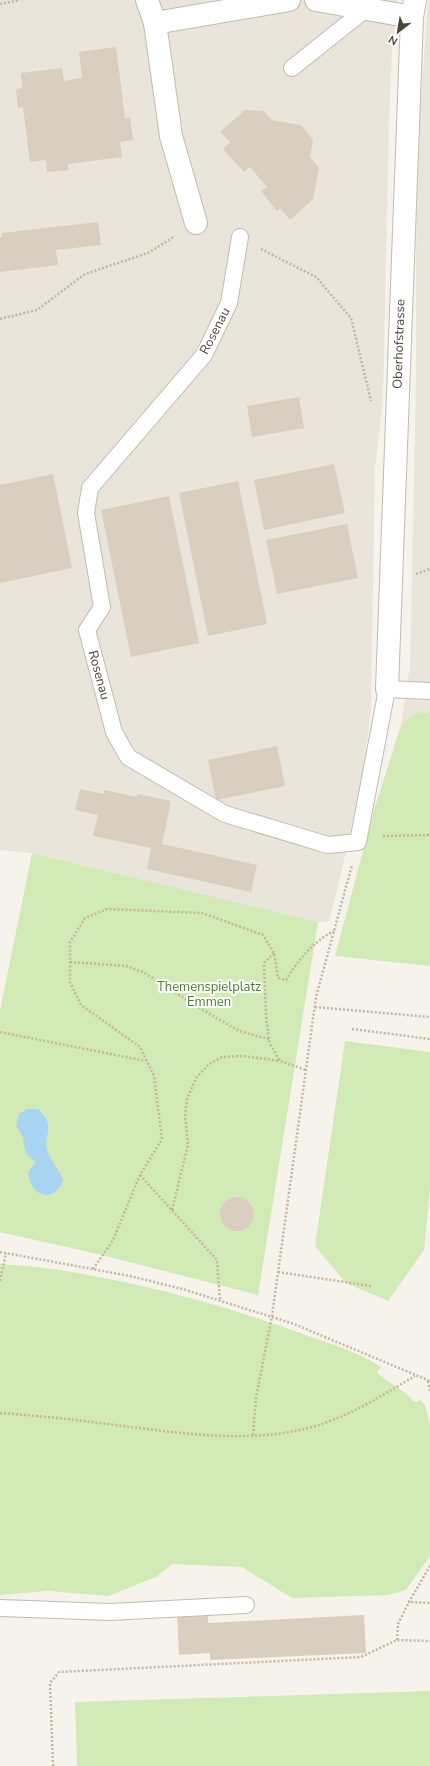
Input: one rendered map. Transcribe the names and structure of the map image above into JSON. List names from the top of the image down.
{
  "streets": {
    "street": ["Oberhofstrasse"],
    "lane": ["Rosenau"]
  },
  "parks": ["Themenspielplatz Emmen"],
  "north": "bottom left"
}
